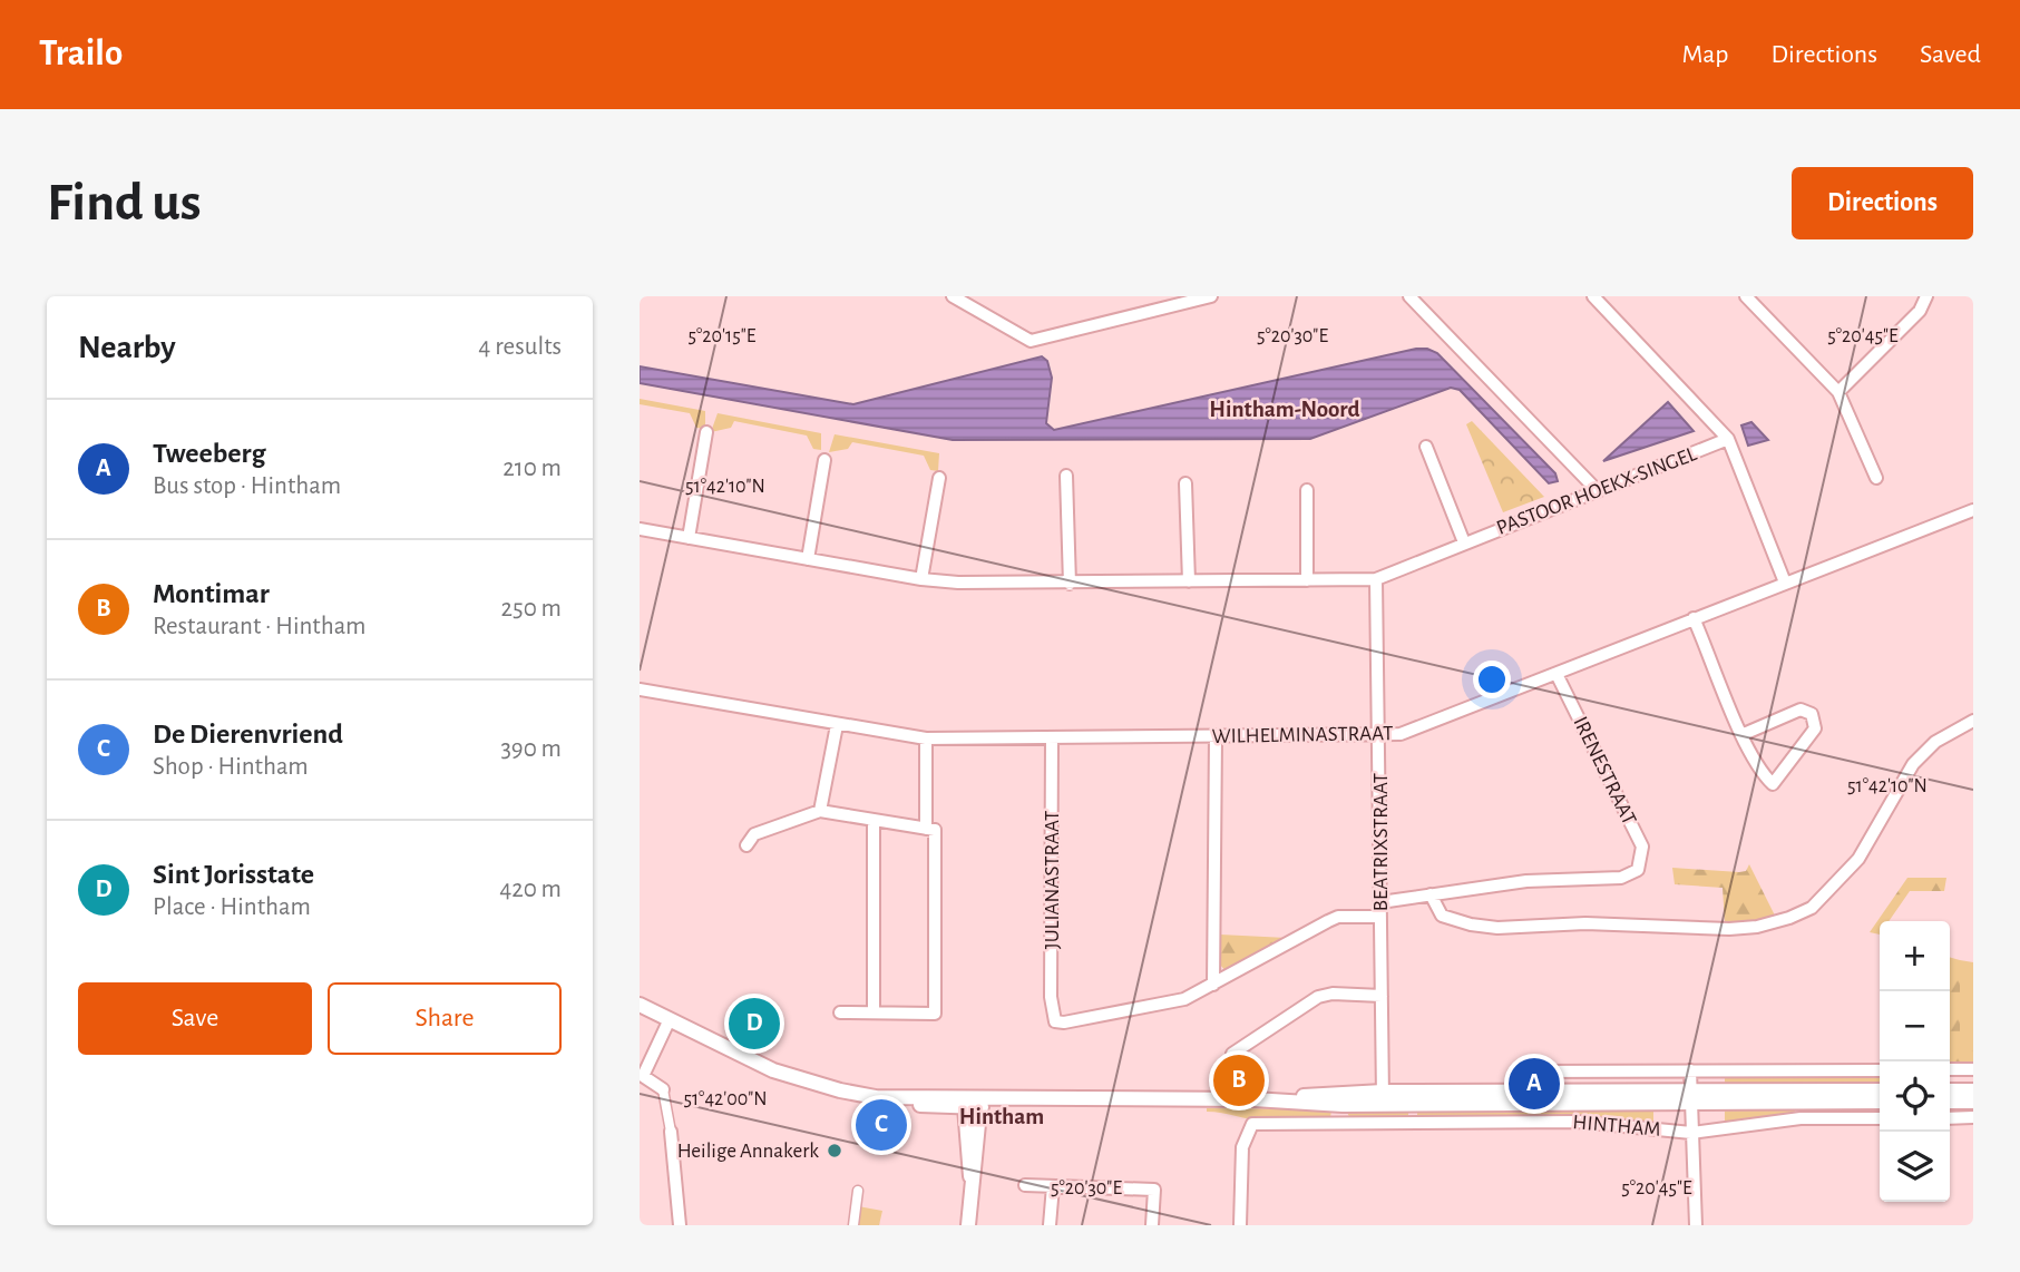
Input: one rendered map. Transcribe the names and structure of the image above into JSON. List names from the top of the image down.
{
  "streets": {
    "street": [
      "PASTOOR HOEKX-SINGEL",
      "WILHELMINASTRAAT",
      "IRENESTRAAT",
      "BEATRIXSTRAAT",
      "JULIANASTRAAT",
      "HINTHAM"
    ]
  },
  "crossings": [
    ["PASTOOR HOEKX-SINGEL", "BEATRIXSTRAAT"],
    ["WILHELMINASTRAAT", "IRENESTRAAT"],
    ["WILHELMINASTRAAT", "BEATRIXSTRAAT"],
    ["WILHELMINASTRAAT", "JULIANASTRAAT"],
    ["BEATRIXSTRAAT", "HINTHAM"]
  ],
  "districts": ["Hintham-Noord", "Hintham"],
  "places": ["Heilige Annakerk"],
  "page": {
    "header": "Trailo",
    "nav": ["Map", "Directions", "Saved"],
    "buttons": [
      "Directions",
      ["Save", "Share"]
    ],
    "title": "Find us",
    "heading": ["Nearby", "4 results"],
    "list": [
      {
        "mark": "A",
        "name": "Tweeberg",
        "note": "Bus stop · Hintham",
        "value": "210 m"
      },
      {
        "mark": "B",
        "name": "Montimar",
        "note": "Restaurant · Hintham",
        "value": "250 m"
      },
      {
        "mark": "C",
        "name": "De Dierenvriend",
        "note": "Shop · Hintham",
        "value": "390 m"
      },
      {
        "mark": "D",
        "name": "Sint Jorisstate",
        "note": "Place · Hintham",
        "value": "420 m"
      }
    ],
    "map_buttons": ["+", "−"],
    "pins": [
      "D",
      "B",
      "A",
      "C"
    ]
  },
  "coordinates": [
    "5°20'15\"E",
    "5°20'30\"E",
    "5°20'45\"E",
    "51°42'10\"N",
    "51°42'00\"N"
  ]
}
